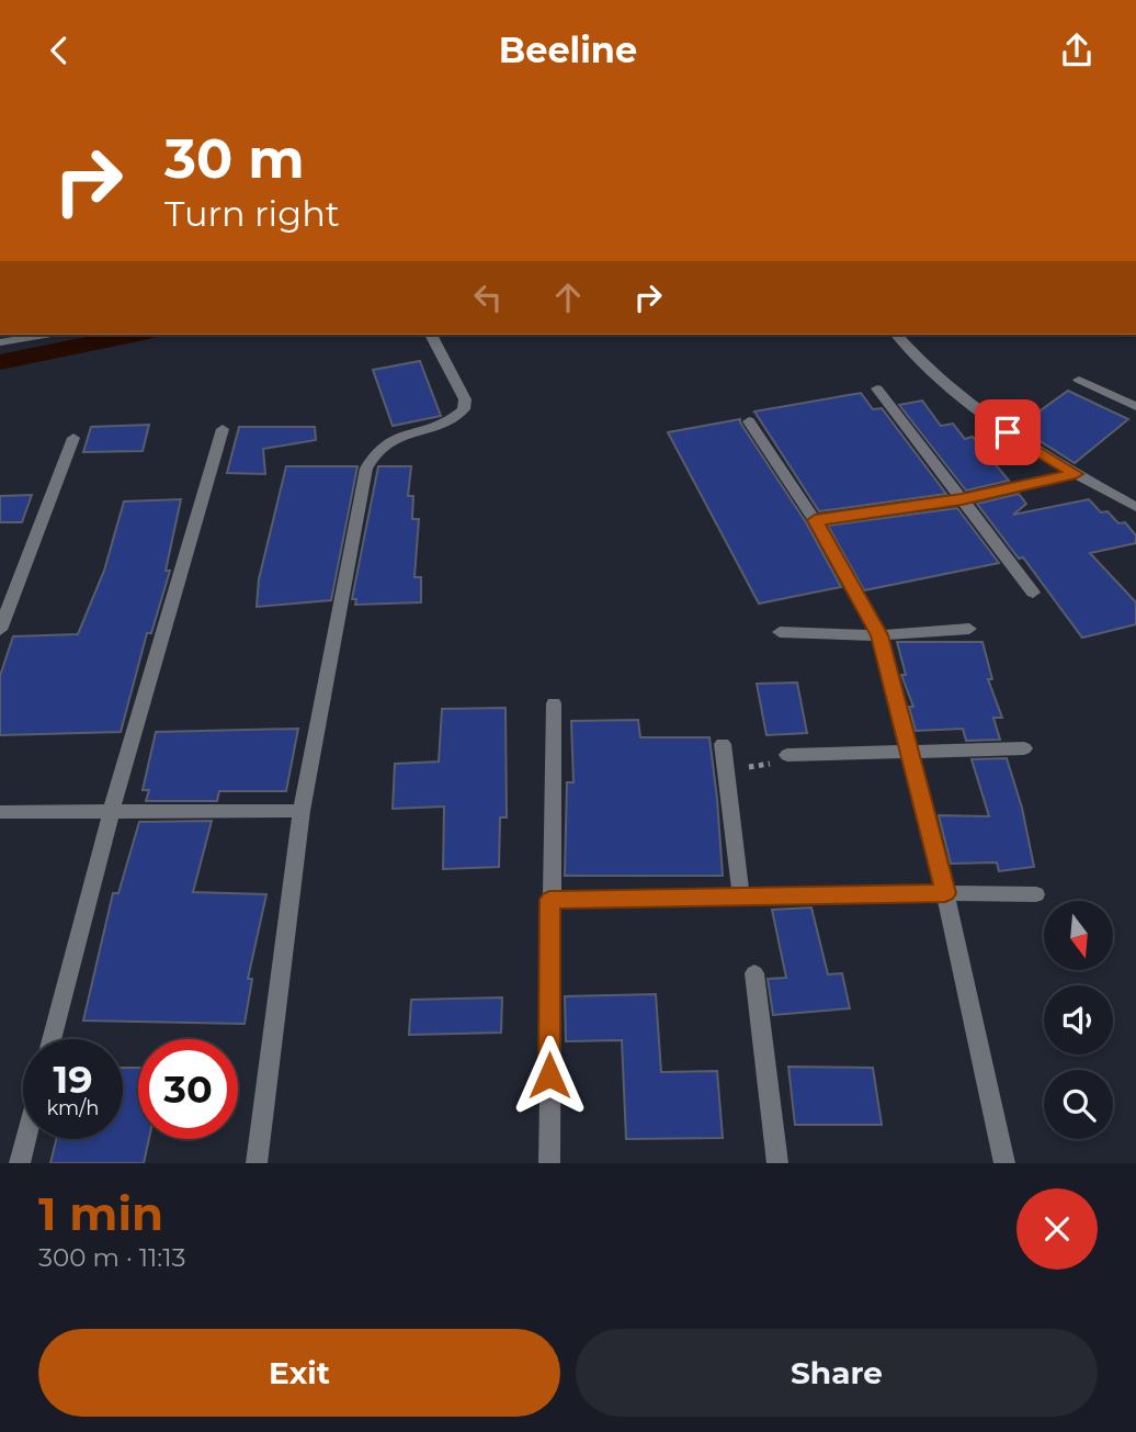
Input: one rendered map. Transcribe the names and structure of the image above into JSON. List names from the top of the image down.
{
  "north": "bottom",
  "page": {
    "header": "Beeline",
    "turn": ["30 m", "Turn right"],
    "speed": "19 km/h",
    "limit": "30",
    "heading": ["1 min", "300 m · 11:13"],
    "buttons": ["Exit", "Share"]
  }
}
